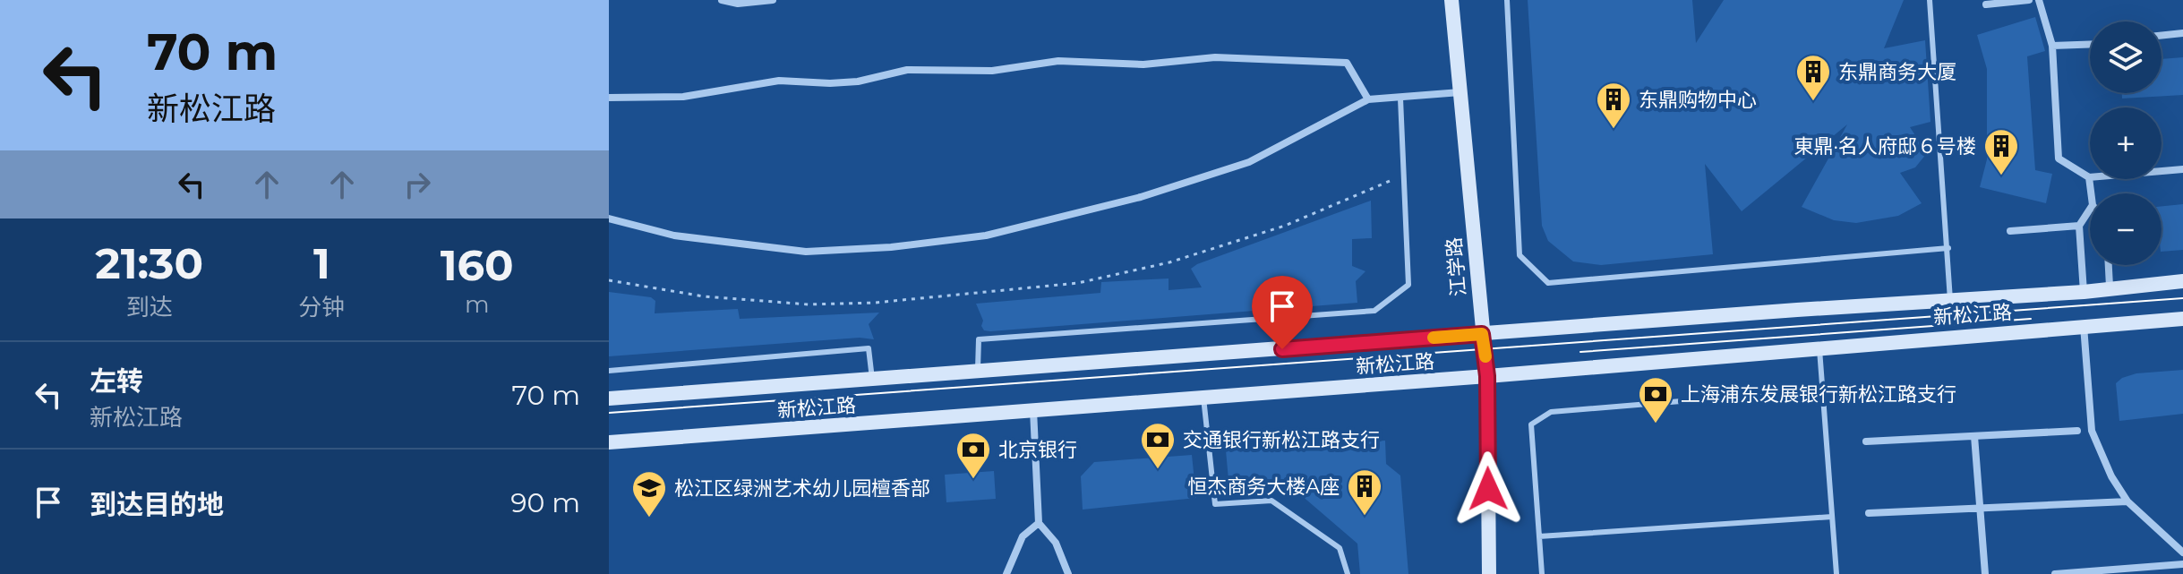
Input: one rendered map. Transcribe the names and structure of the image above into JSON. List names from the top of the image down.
{
  "streets": {
    "main road": ["江学路", "新松江路"]
  },
  "crossings": [
    ["江学路", "新松江路"]
  ],
  "places": {
    "building": [
      "东鼎商务大厦",
      "东鼎购物中心",
      "東鼎·名人府邸６号楼",
      "恒杰商务大楼A座"
    ],
    "bank": ["上海浦东发展银行新松江路支行", "交通银行新松江路支行", "北京银行"],
    "school or university": ["松江区绿洲艺术幼儿园檀香部"]
  },
  "page": {
    "turn": ["70 m", "新松江路"],
    "map_buttons": ["+", "−"],
    "eta": [
      "21:30",
      "到达",
      "1",
      "分钟",
      "160",
      "m"
    ],
    "list": [
      {
        "name": "左转",
        "note": "新松江路",
        "value": "70 m"
      },
      {
        "name": "到达目的地",
        "value": "90 m"
      }
    ]
  }
}
